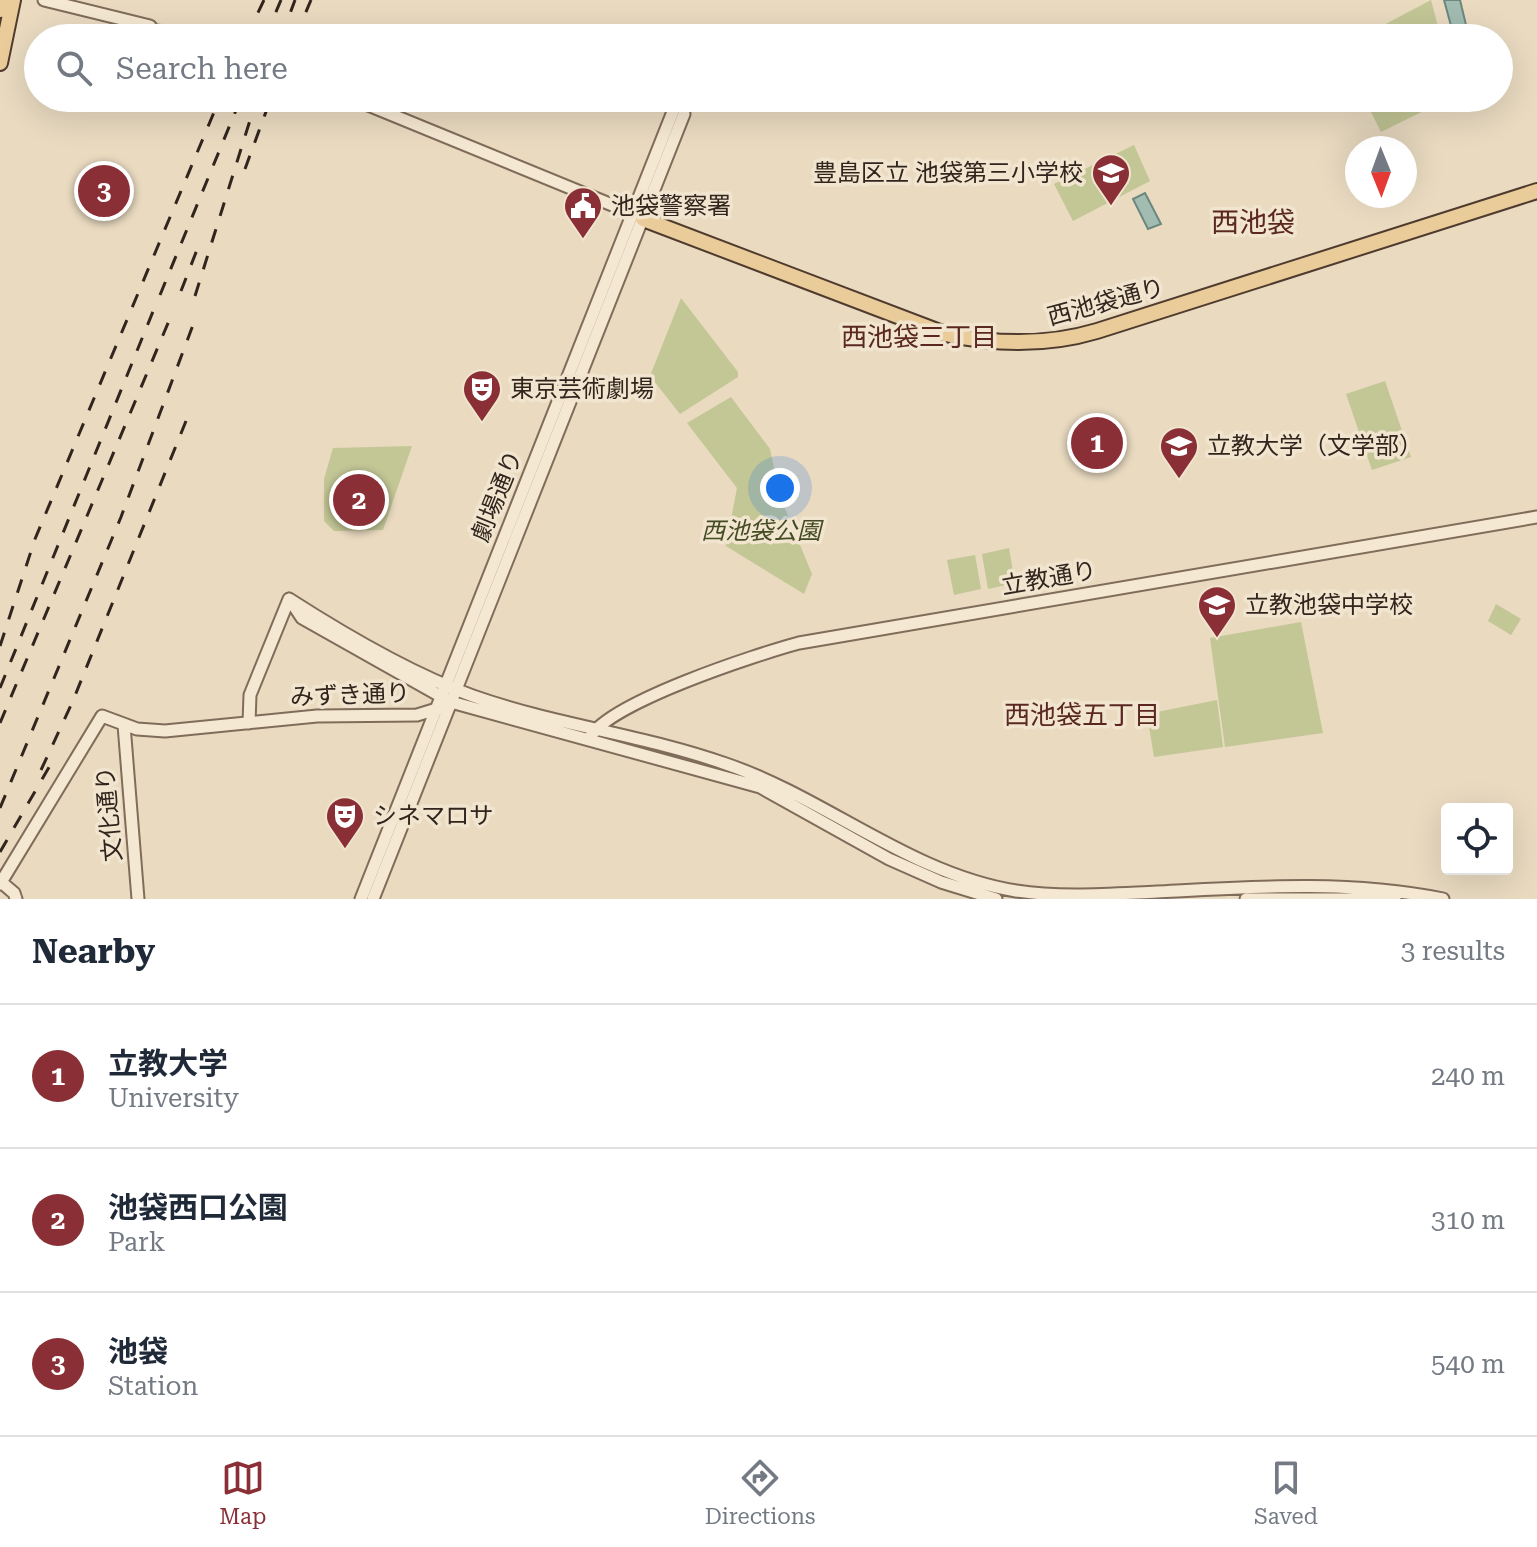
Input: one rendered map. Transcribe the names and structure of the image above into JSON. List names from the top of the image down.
{
  "streets": {
    "main road": ["西池袋通り"],
    "street": [
      "劇場通り",
      "立教通り",
      "みずき通り",
      "文化通り"
    ]
  },
  "crossings": [
    ["西池袋通り", "劇場通り"],
    ["劇場通り", "みずき通り"],
    ["みずき通り", "文化通り"]
  ],
  "districts": ["西池袋", "西池袋三丁目", "西池袋五丁目"],
  "parks": ["西池袋公園"],
  "places": {
    "school or university": ["豊島区立 池袋第三小学校", "立教大学（文学部）", "立教池袋中学校"],
    "public building": ["池袋警察署"],
    "theatre": ["東京芸術劇場", "シネマロサ"]
  },
  "north": "bottom",
  "page": {
    "search": "Search here",
    "pins": ["3", "1", "2"],
    "heading": ["Nearby", "3 results"],
    "list": [
      {
        "mark": "1",
        "name": "立教大学",
        "note": "University",
        "value": "240 m"
      },
      {
        "mark": "2",
        "name": "池袋西口公園",
        "note": "Park",
        "value": "310 m"
      },
      {
        "mark": "3",
        "name": "池袋",
        "note": "Station",
        "value": "540 m"
      }
    ],
    "nav": ["Map", "Directions", "Saved"]
  }
}
